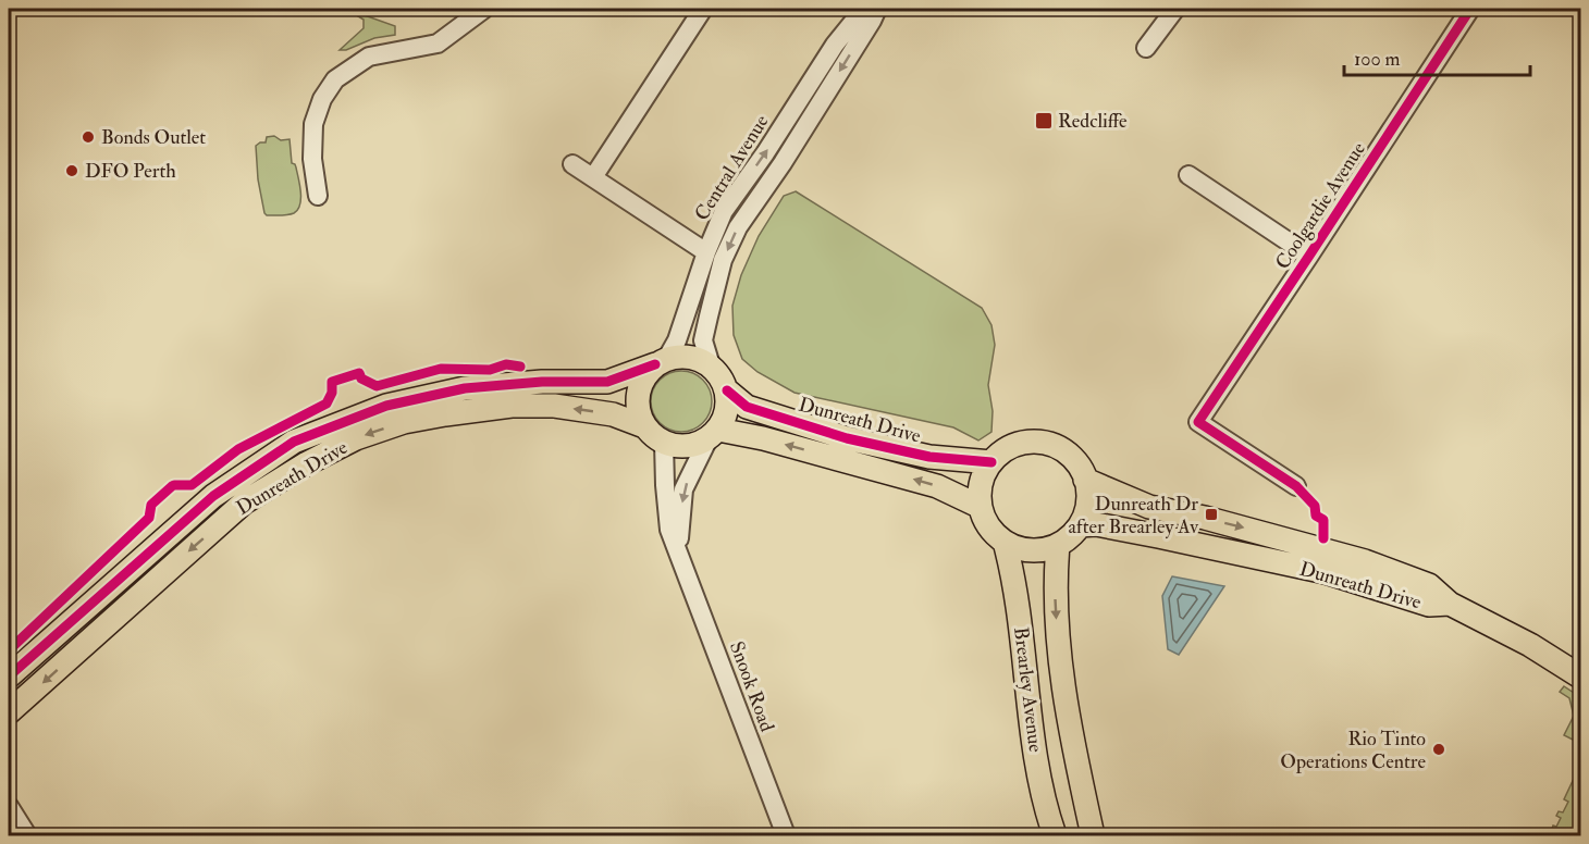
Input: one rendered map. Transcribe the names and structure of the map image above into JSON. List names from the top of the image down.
{
  "streets": {
    "main road": ["Dunreath Drive", "Brearley Avenue"],
    "street": ["Central Avenue", "Coolgardie Avenue", "Snook Road"]
  },
  "crossings": [
    ["Central Avenue", "Dunreath Drive"],
    ["Central Avenue", "Snook Road"],
    ["Dunreath Drive", "Snook Road"],
    ["Dunreath Drive", "Brearley Avenue"]
  ],
  "places": {
    "transit": ["Redcliffe", "Dunreath Dr after Brearley Av"],
    "other": ["Bonds Outlet", "DFO Perth", "Rio Tinto Operations Centre"]
  },
  "scale_bar": "100 m"
}
